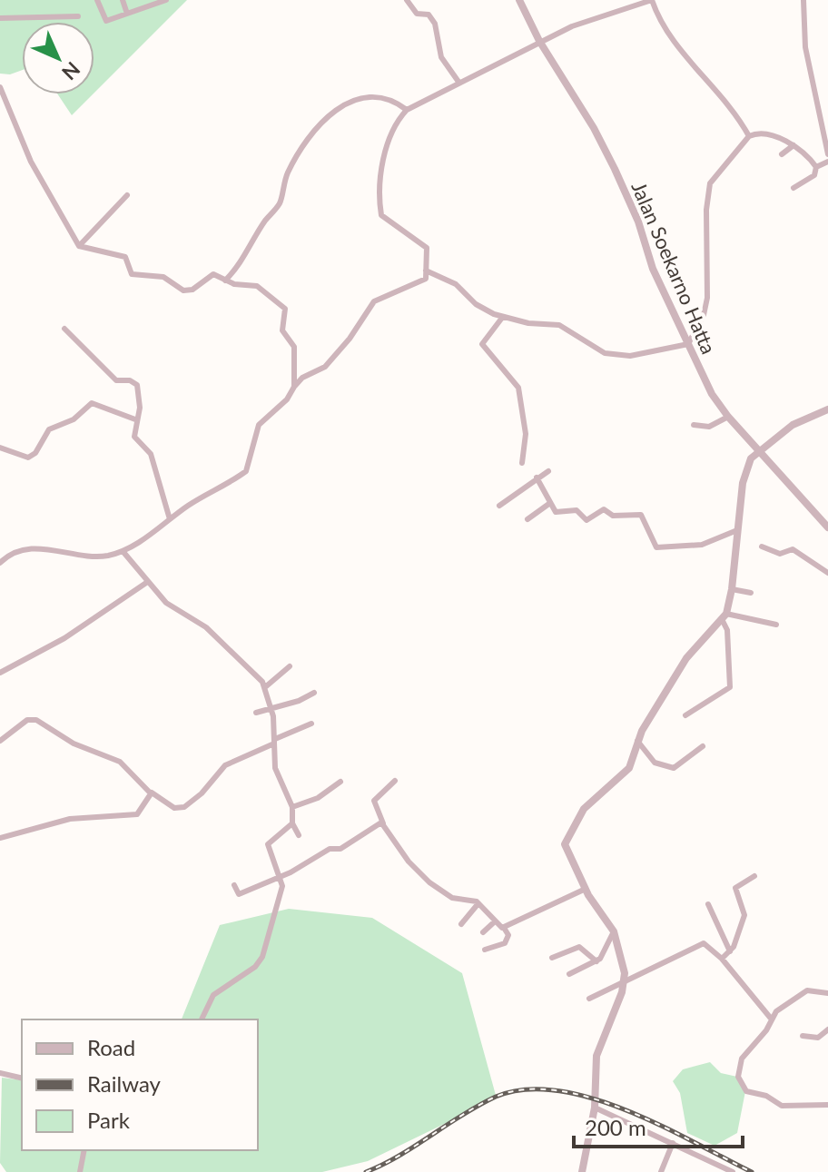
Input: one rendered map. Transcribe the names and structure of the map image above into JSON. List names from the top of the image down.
{
  "streets": {
    "street": ["Jalan Soekarno Hatta"]
  },
  "legend": ["Road", "Railway", "Park"],
  "scale_bar": "200 m",
  "north": "bottom right"
}
